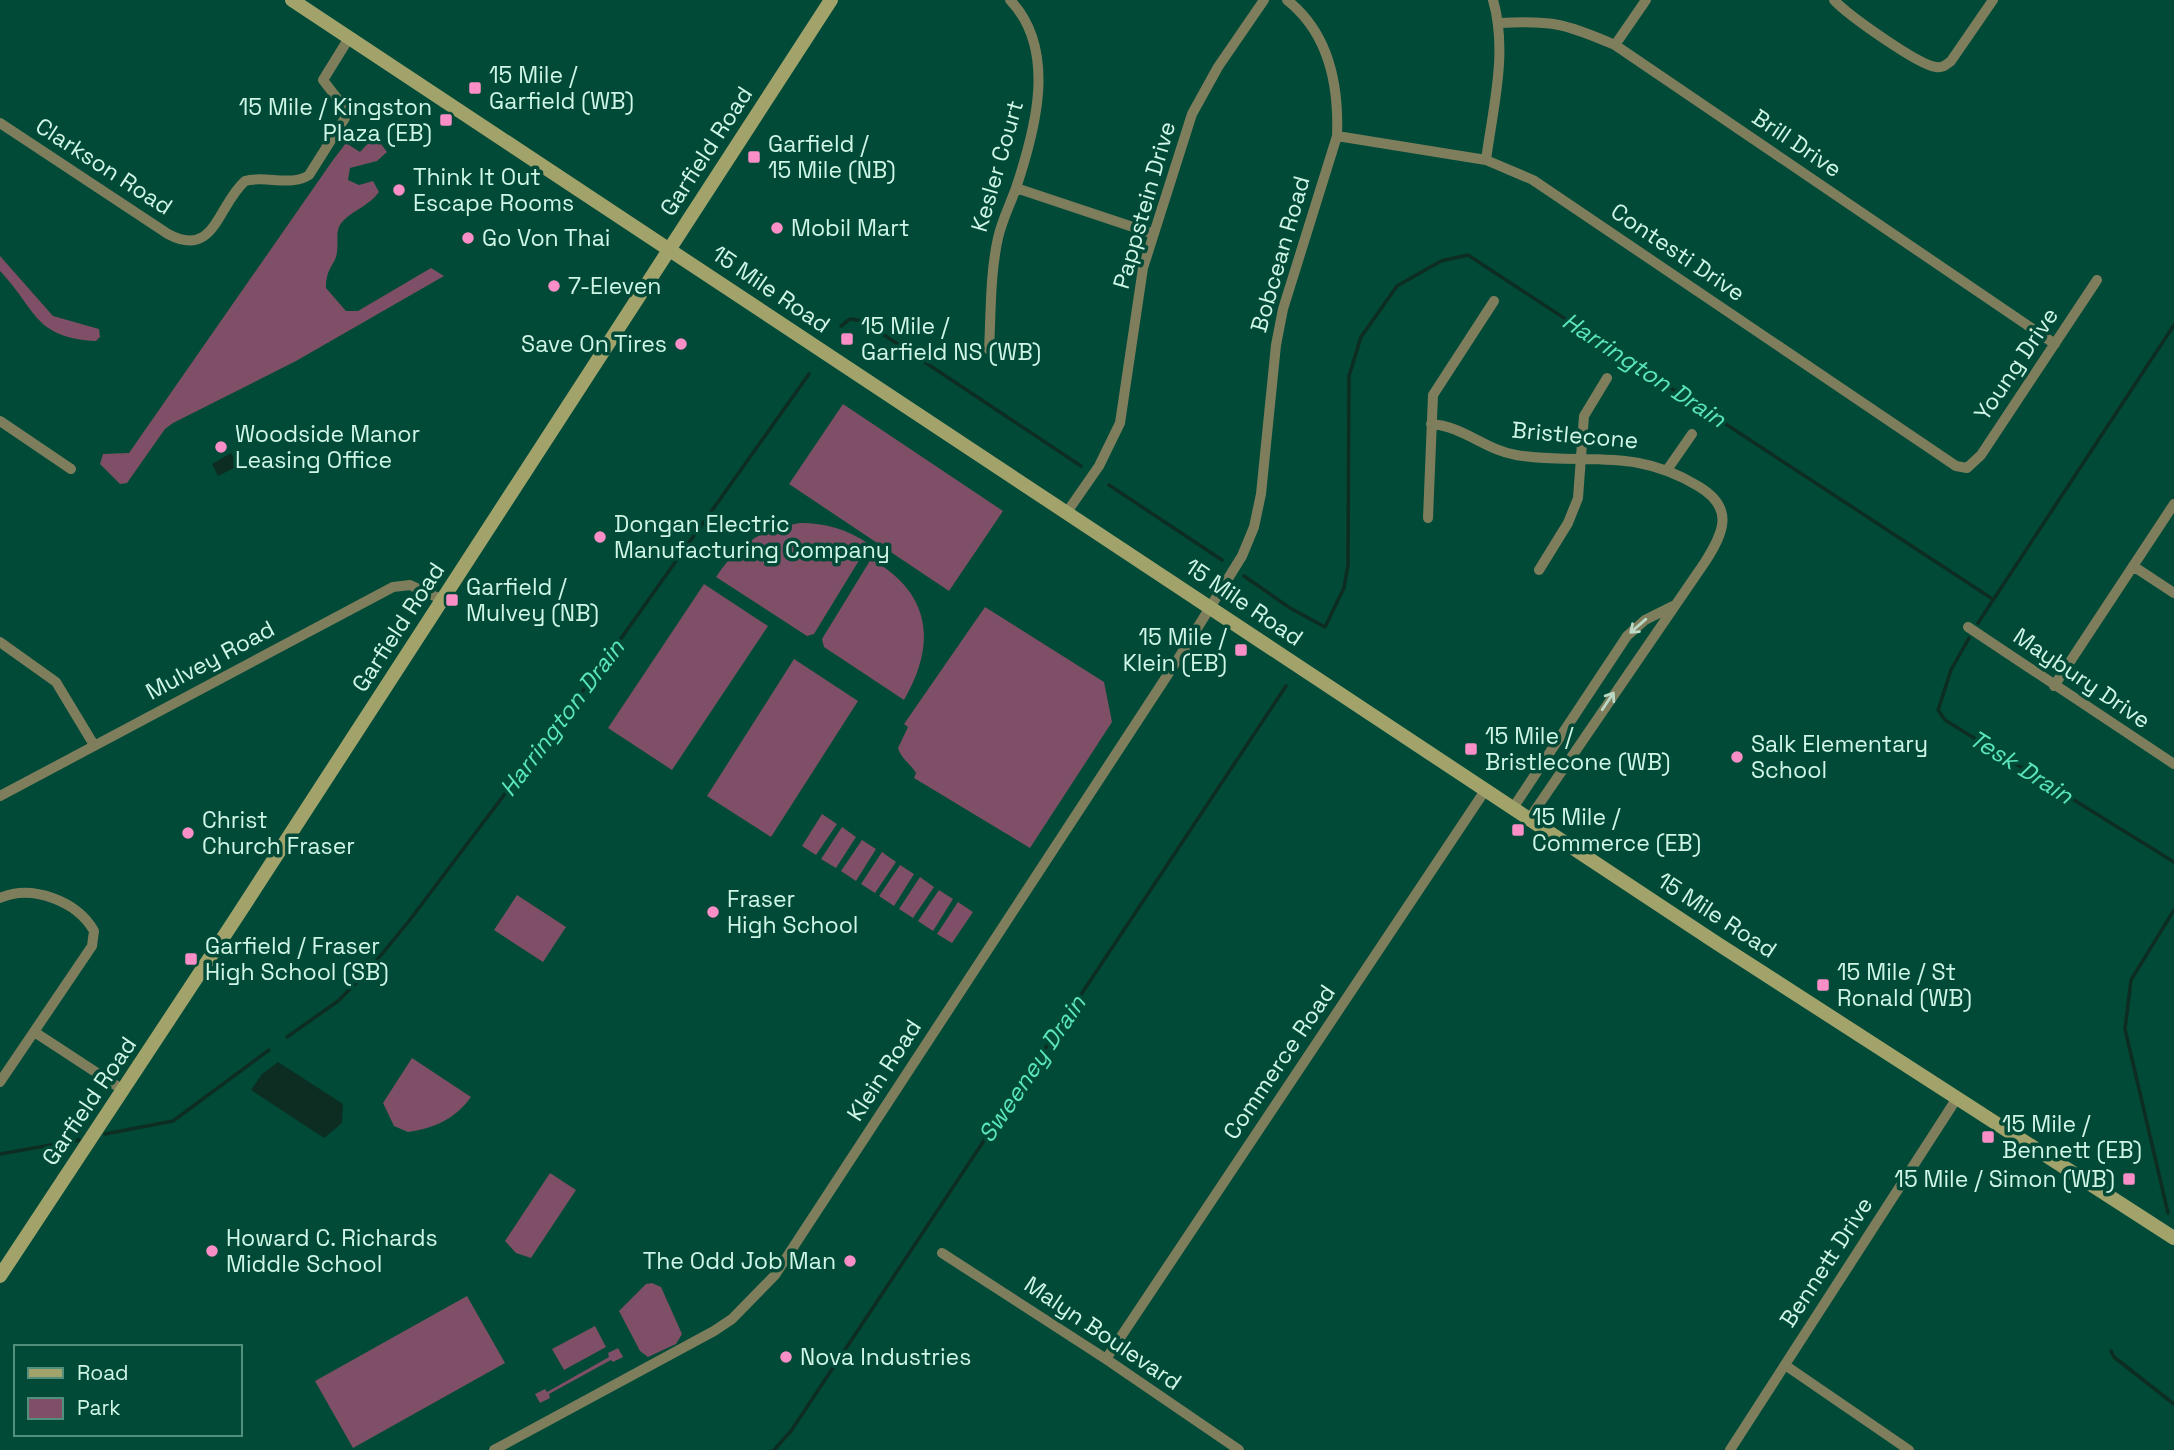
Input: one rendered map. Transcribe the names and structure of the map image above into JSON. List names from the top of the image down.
{
  "streets": {
    "main road": ["Garfield Road", "15 Mile Road"],
    "street": [
      "Brill Drive",
      "Clarkson Road",
      "Kesler Court",
      "Pappstein Drive",
      "Contesti Drive",
      "Bobcean Road",
      "Young Drive",
      "Bristlecone",
      "Mulvey Road",
      "Maybury Drive",
      "Commerce Road",
      "Klein Road",
      "Bennett Drive",
      "Malyn Boulevard"
    ]
  },
  "crossings": [
    ["Brill Drive", "Young Drive"],
    ["Garfield Road", "15 Mile Road"],
    ["Garfield Road", "Mulvey Road"],
    ["Clarkson Road", "15 Mile Road"],
    ["Pappstein Drive", "15 Mile Road"],
    ["Contesti Drive", "Bobcean Road"],
    ["Contesti Drive", "Young Drive"],
    ["Bobcean Road", "15 Mile Road"],
    ["Bobcean Road", "Klein Road"],
    ["15 Mile Road", "Bristlecone"],
    ["15 Mile Road", "Commerce Road"],
    ["15 Mile Road", "Klein Road"],
    ["15 Mile Road", "Bennett Drive"],
    ["Commerce Road", "Malyn Boulevard"]
  ],
  "water": ["Harrington Drain", "Tesk Drain", "Sweeney Drain"],
  "places": {
    "transit": [
      "15 Mile / Garfield (WB)",
      "15 Mile / Kingston Plaza (EB)",
      "Garfield / 15 Mile (NB)",
      "15 Mile / Garfield NS (WB)",
      "Garfield / Mulvey (NB)",
      "15 Mile / Klein (EB)",
      "15 Mile / Bristlecone (WB)",
      "15 Mile / Commerce (EB)",
      "Garfield / Fraser High School (SB)",
      "15 Mile / St Ronald (WB)",
      "15 Mile / Bennett (EB)",
      "15 Mile / Simon (WB)"
    ],
    "other": [
      "Think It Out Escape Rooms",
      "Mobil Mart",
      "Go Von Thai",
      "7-Eleven",
      "Save On Tires",
      "Woodside Manor Leasing Office",
      "Dongan Electric Manufacturing Company",
      "Salk Elementary School",
      "Christ Church Fraser",
      "Fraser High School",
      "Howard C. Richards Middle School",
      "The Odd Job Man",
      "Nova Industries"
    ]
  },
  "legend": ["Road", "Park"]
}
